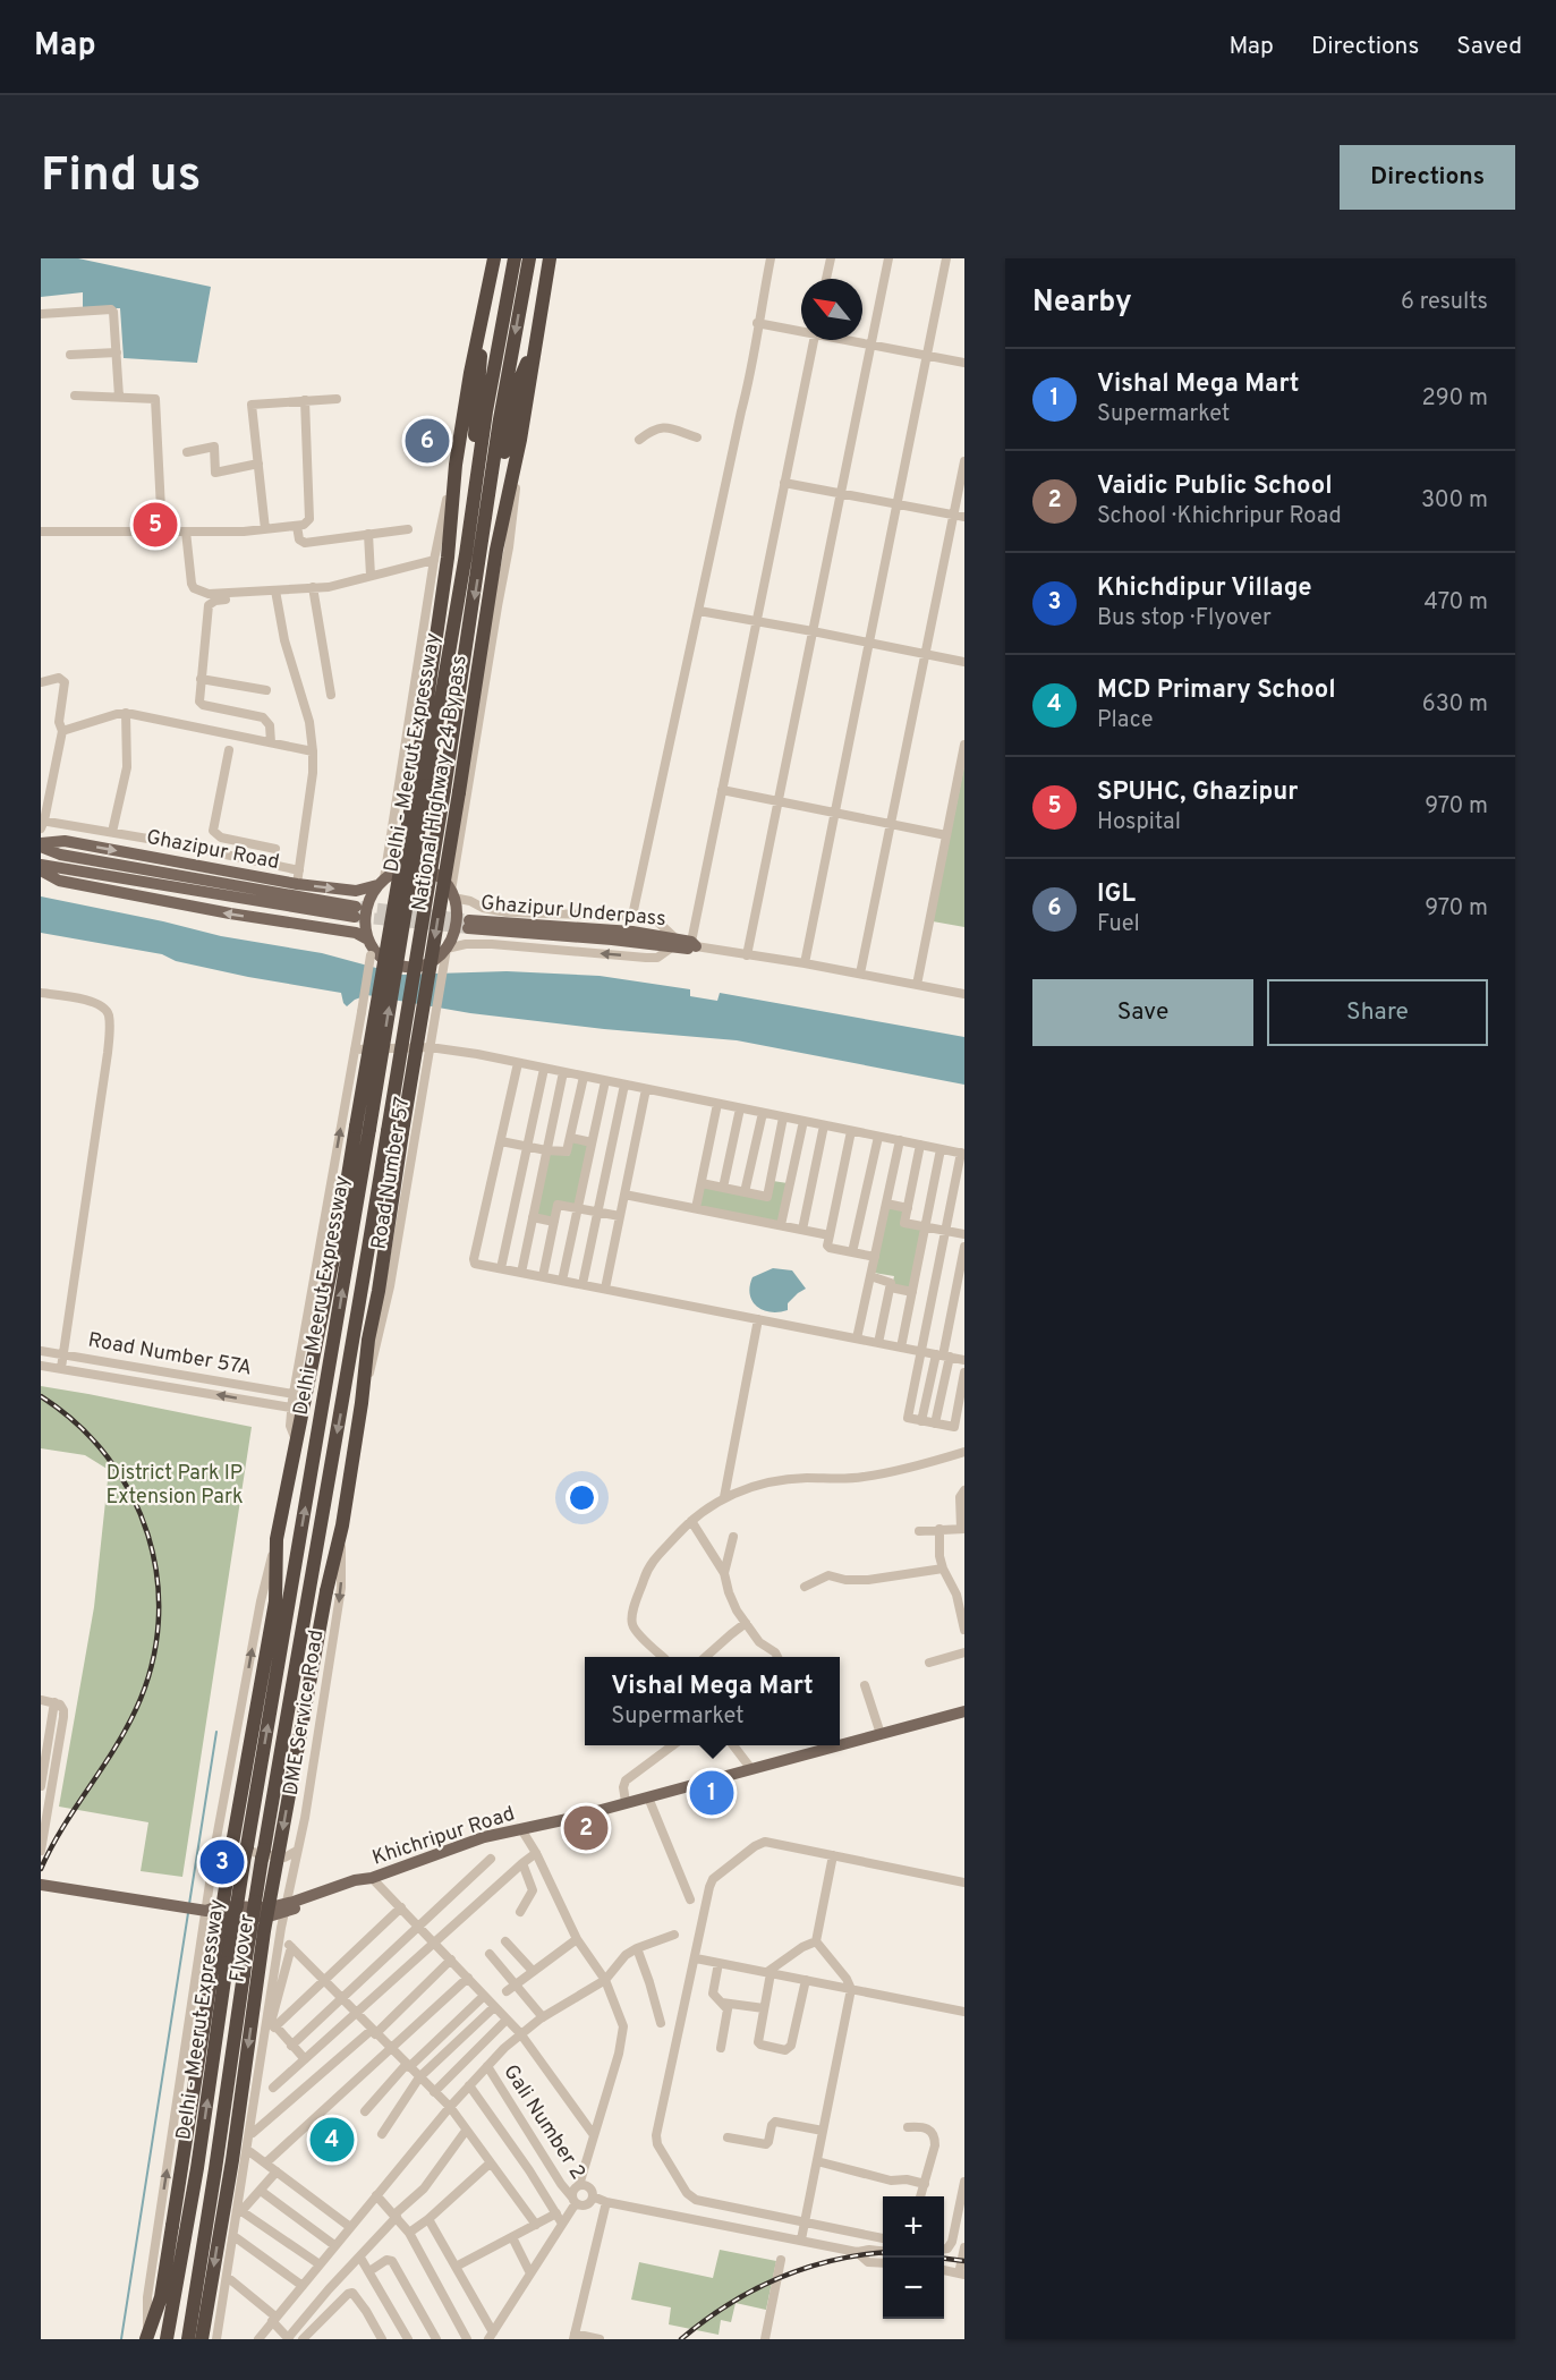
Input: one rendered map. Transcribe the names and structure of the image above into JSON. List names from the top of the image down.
{
  "streets": {
    "highway": ["Delhi - Meerut Expressway", "National Highway 24 Bypass", "Flyover"],
    "main road": ["Ghazipur Road", "Ghazipur Underpass", "Khichripur Road"],
    "street": [
      "Road Number 57",
      "Road Number 57A",
      "DME Service Road",
      "Gali Number 2"
    ]
  },
  "crossings": [
    ["Delhi - Meerut Expressway", "National Highway 24 Bypass"],
    ["Delhi - Meerut Expressway", "Flyover"],
    ["Ghazipur Road", "Road Number 57"],
    ["Road Number 57", "Flyover"],
    ["DME Service Road", "Khichripur Road"],
    ["DME Service Road", "Flyover"]
  ],
  "parks": ["District Park IP Extension Park"],
  "north": "top left",
  "page": {
    "header": "Map",
    "nav": ["Map", "Directions", "Saved"],
    "buttons": [
      "Directions",
      ["Save", "Share"]
    ],
    "title": "Find us",
    "heading": ["Nearby", "6 results"],
    "list": [
      {
        "mark": "1",
        "name": "Vishal Mega Mart",
        "note": "Supermarket",
        "value": "290 m"
      },
      {
        "mark": "2",
        "name": "Vaidic Public School",
        "note": "School · Khichripur Road",
        "value": "300 m"
      },
      {
        "mark": "3",
        "name": "Khichdipur Village",
        "note": "Bus stop · Flyover",
        "value": "470 m"
      },
      {
        "mark": "4",
        "name": "MCD Primary School",
        "note": "Place",
        "value": "630 m"
      },
      {
        "mark": "5",
        "name": "SPUHC, Ghazipur",
        "note": "Hospital",
        "value": "970 m"
      },
      {
        "mark": "6",
        "name": "IGL",
        "note": "Fuel",
        "value": "970 m"
      }
    ],
    "pins": [
      "6",
      "5",
      "1",
      "2",
      "3",
      "4"
    ],
    "popup": ["Vishal Mega Mart", "Supermarket"],
    "map_buttons": ["+", "−"]
  }
}
